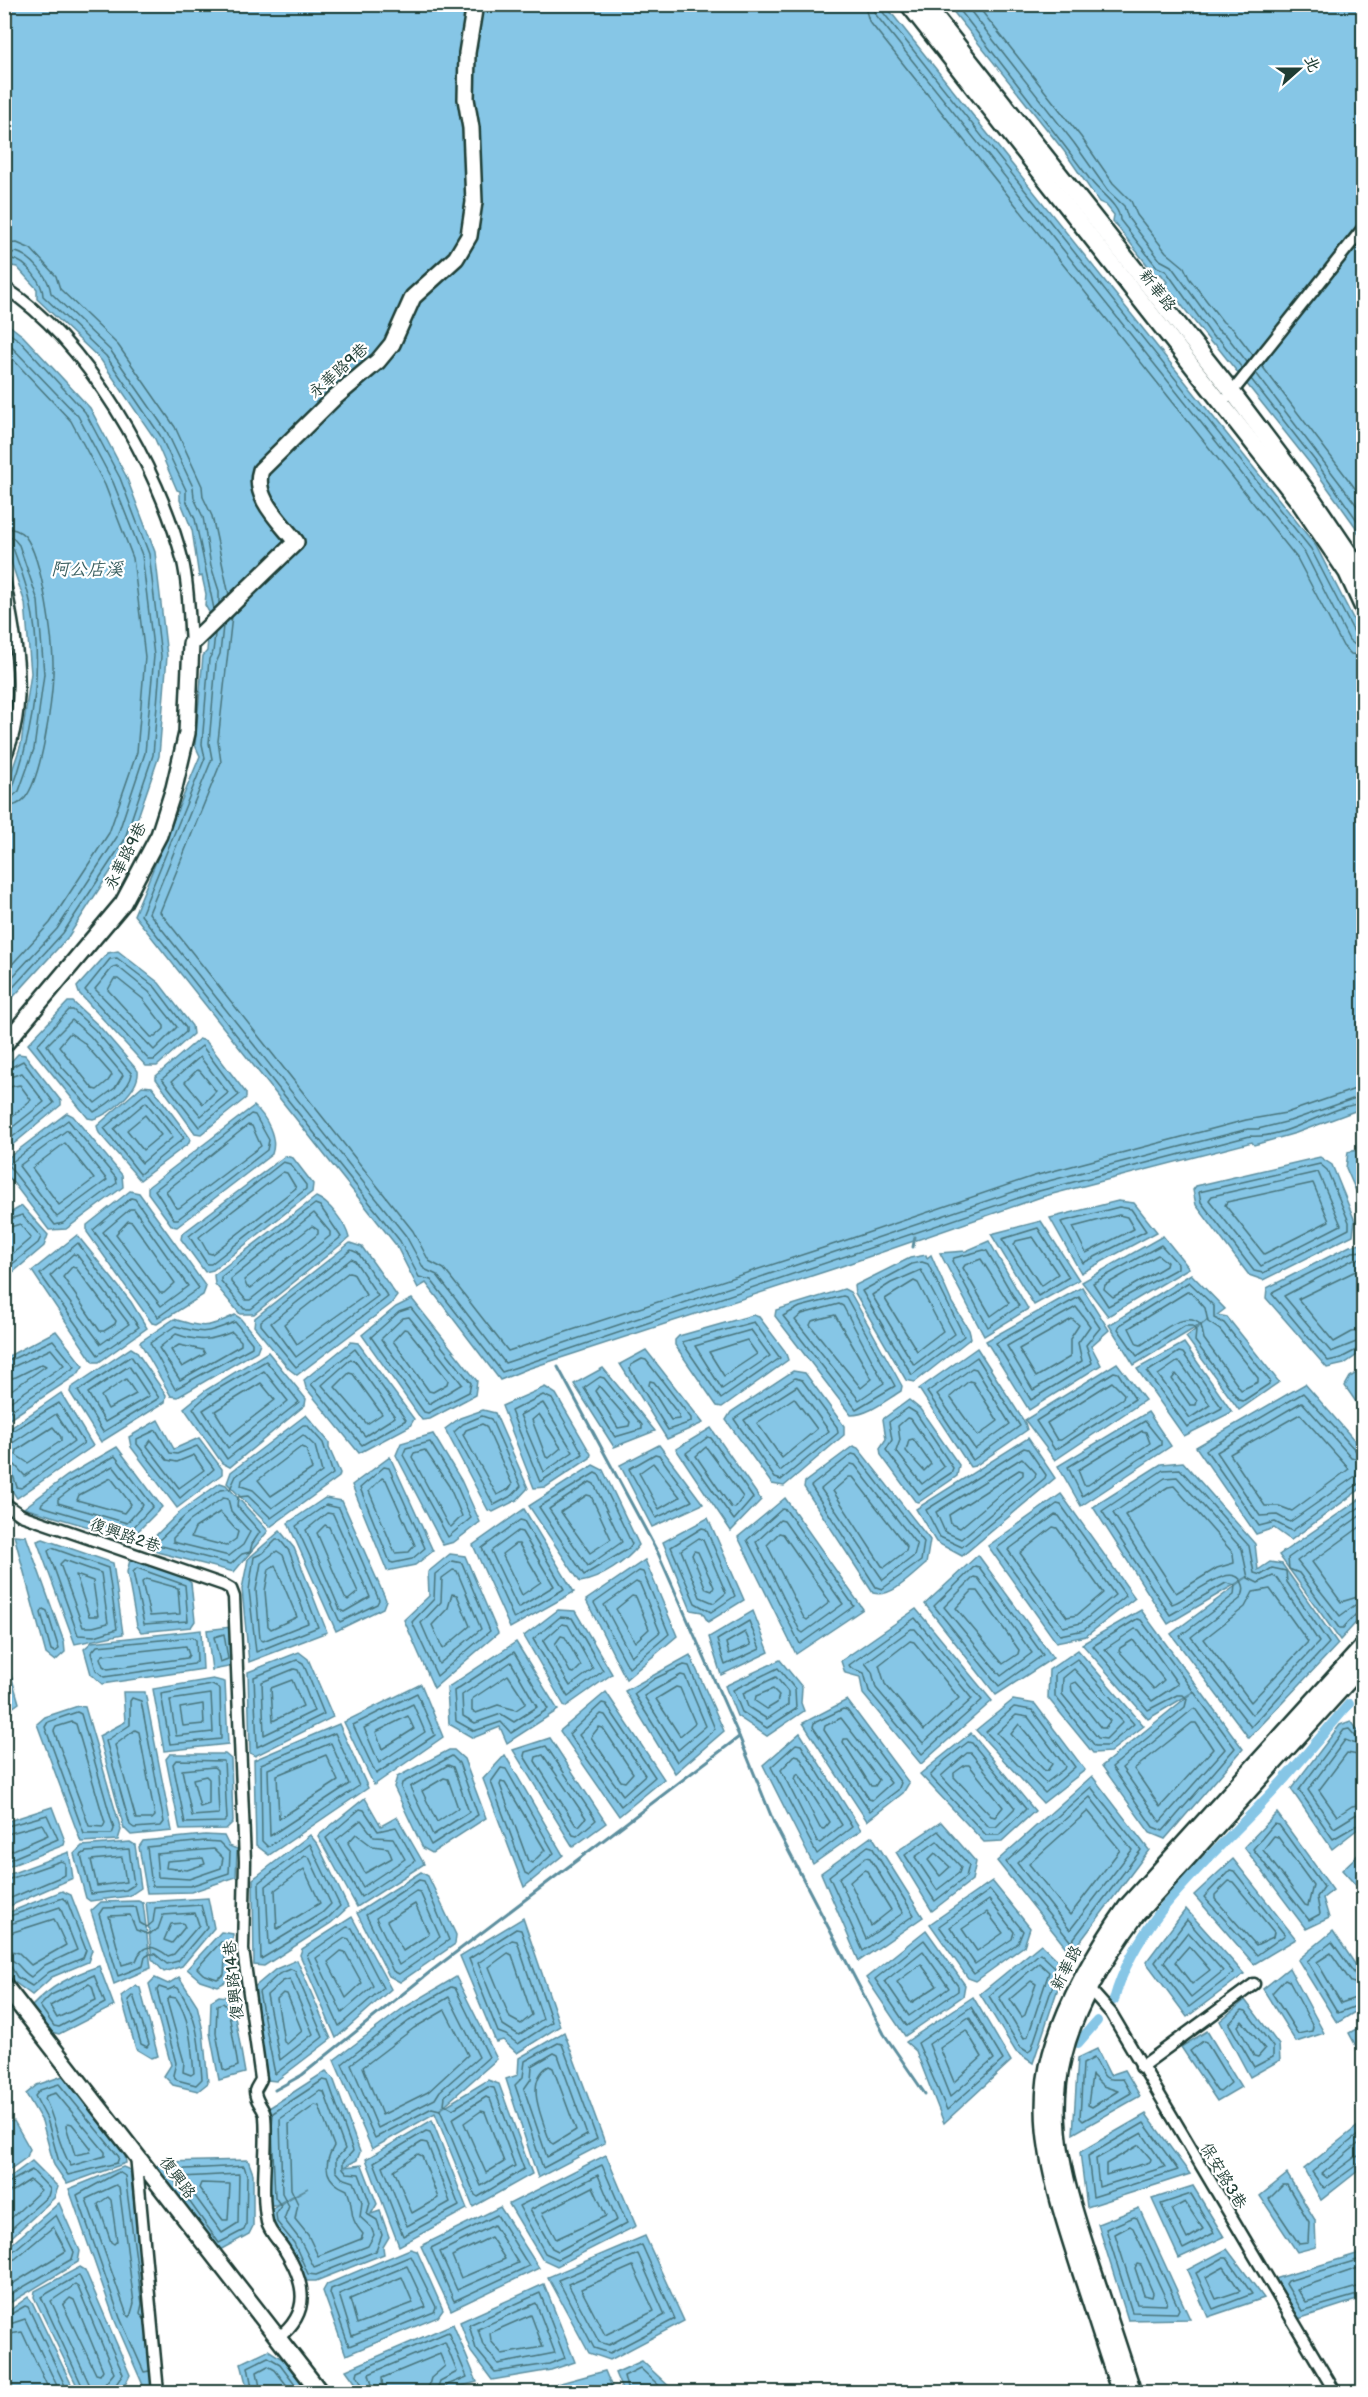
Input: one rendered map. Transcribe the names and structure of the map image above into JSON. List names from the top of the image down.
{
  "streets": {
    "street": [
      "新華路",
      "永華路9巷",
      "復興路2巷",
      "復興路14巷",
      "保安路3巷",
      "復興路"
    ]
  },
  "crossings": [
    ["新華路", "保安路3巷"],
    ["復興路2巷", "復興路14巷"],
    ["復興路14巷", "復興路"]
  ],
  "water": ["阿公店溪"],
  "north": "right"
}
